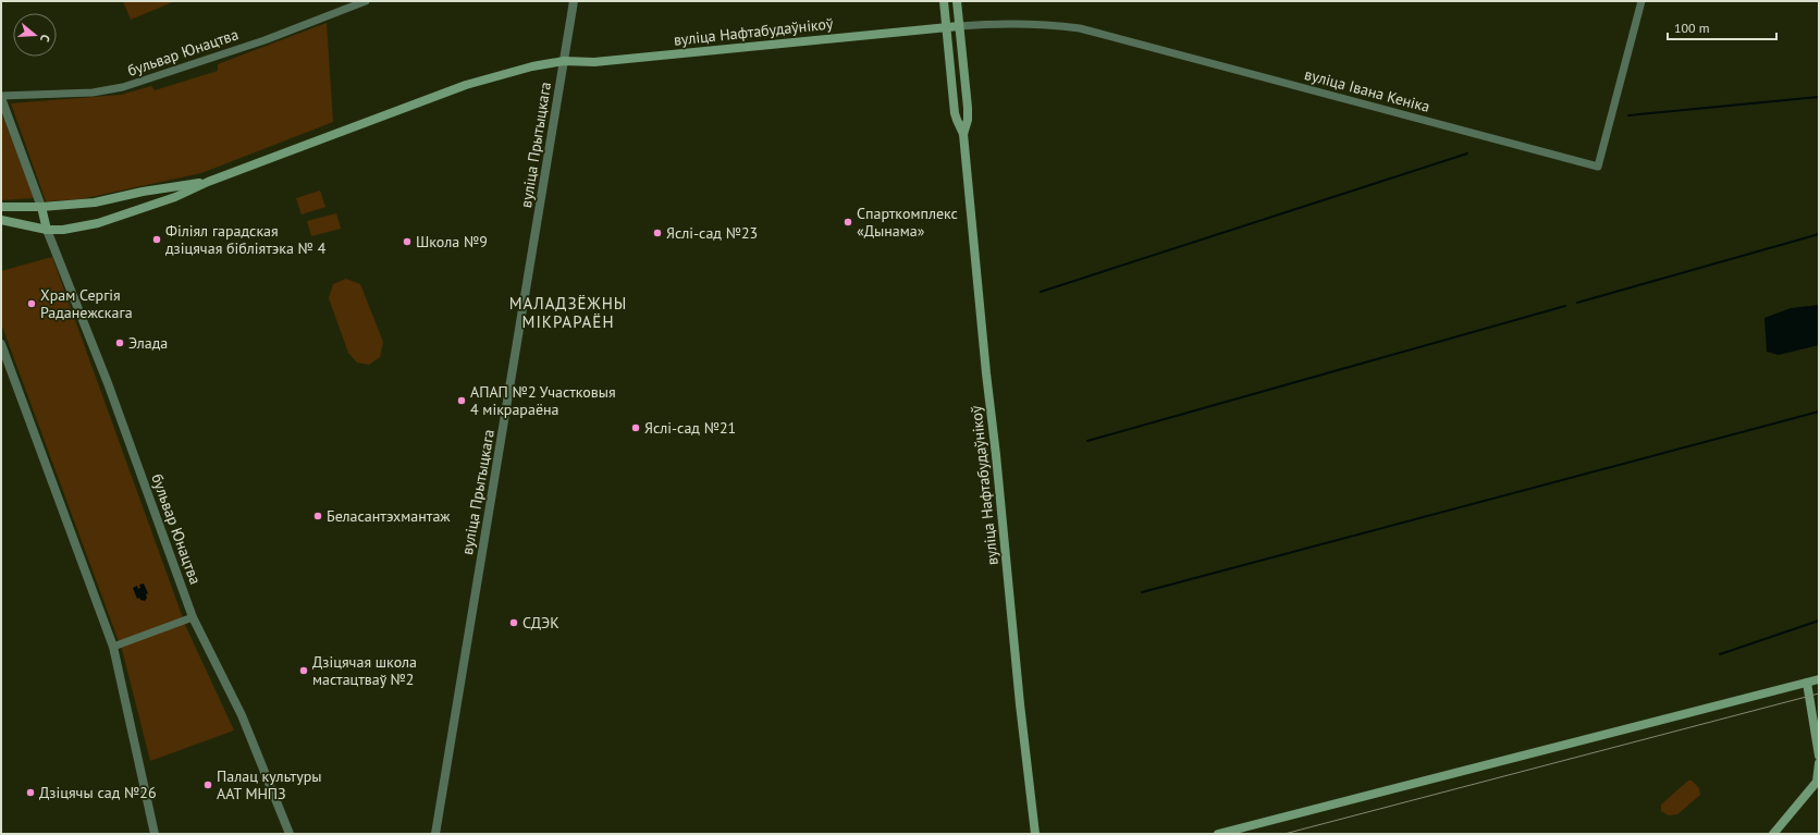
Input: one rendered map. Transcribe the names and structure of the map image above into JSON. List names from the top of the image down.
{
  "streets": {
    "main road": ["вуліца Нафтабудаўнікоў", "бульвар Юнацтва"],
    "street": ["вуліца Івана Кеніка", "вуліца Прытыцкага"]
  },
  "crossings": [
    ["вуліца Нафтабудаўнікоў", "вуліца Івана Кеніка"],
    ["вуліца Нафтабудаўнікоў", "вуліца Прытыцкага"]
  ],
  "districts": ["МАЛАДЗЁЖНЫ МІКРАРАЁН"],
  "places": [
    "Спарткомплекс «Дынама»",
    "Яслі-сад №23",
    "Філіял гарадская дзіцячая бібліятэка № 4",
    "Школа №9",
    "Храм Сергія Раданежскага",
    "Элада",
    "АПАП №2 Участковыя 4 мікрараёна",
    "Яслі-сад №21",
    "Беласантэхмантаж",
    "СДЭК",
    "Дзіцячая школа мастацтваў №2",
    "Палац культуры ААТ МНПЗ",
    "Дзіцячы сад №26"
  ],
  "scale_bar": "100 m",
  "north": "right"
}
